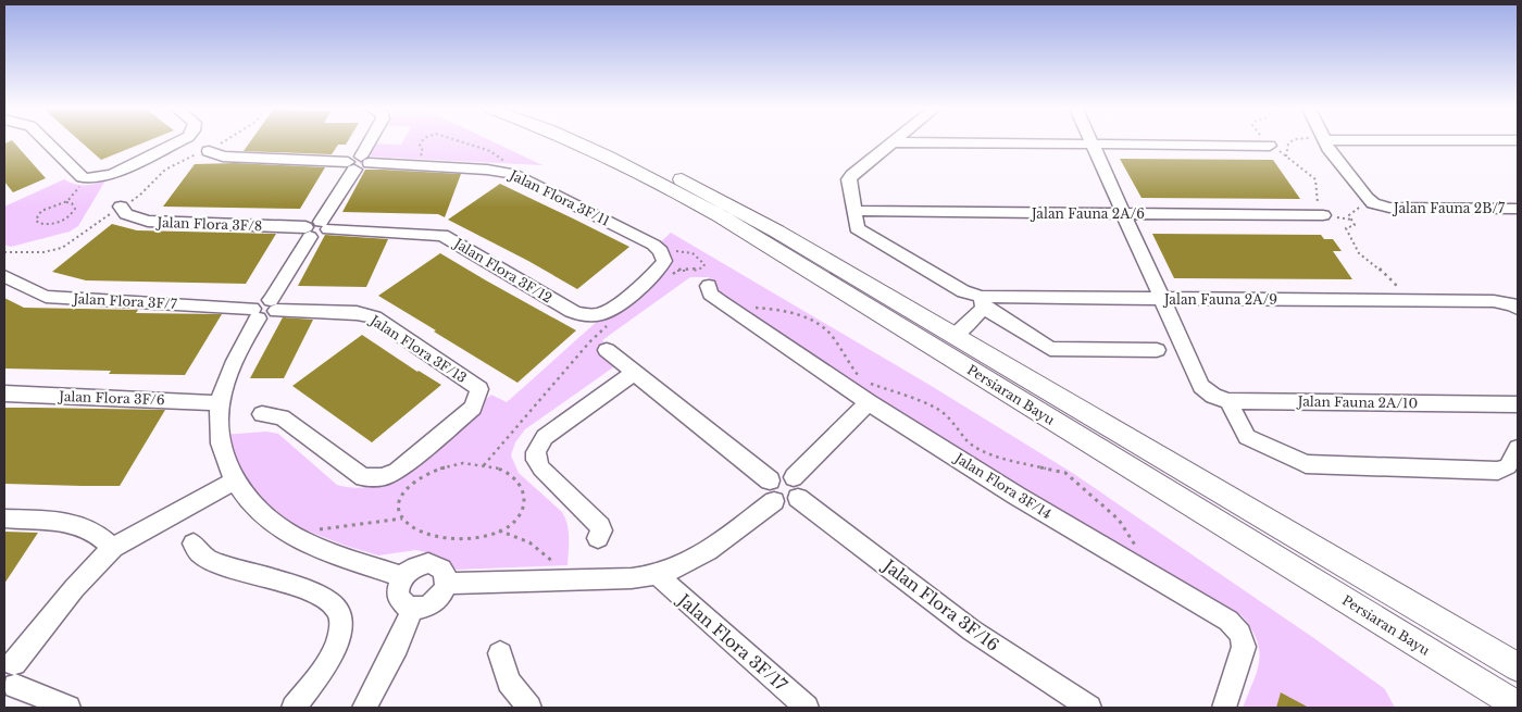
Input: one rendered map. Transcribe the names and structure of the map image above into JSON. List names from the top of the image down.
{
  "streets": {
    "main road": ["Persiaran Bayu"],
    "street": [
      "Jalan Flora 3F/11",
      "Jalan Fauna 2B/7",
      "Jalan Fauna 2A/6",
      "Jalan Flora 3F/8",
      "Jalan Flora 3F/12",
      "Jalan Fauna 2A/9",
      "Jalan Flora 3F/7",
      "Jalan Flora 3F/13",
      "Jalan Flora 3F/6",
      "Jalan Fauna 2A/10",
      "Jalan Flora 3F/14",
      "Jalan Flora 3F/16",
      "Jalan Flora 3F/17"
    ]
  },
  "crossings": [
    ["Jalan Flora 3F/11", "Jalan Flora 3F/12"],
    ["Jalan Fauna 2A/9", "Jalan Fauna 2A/10"]
  ]
}
